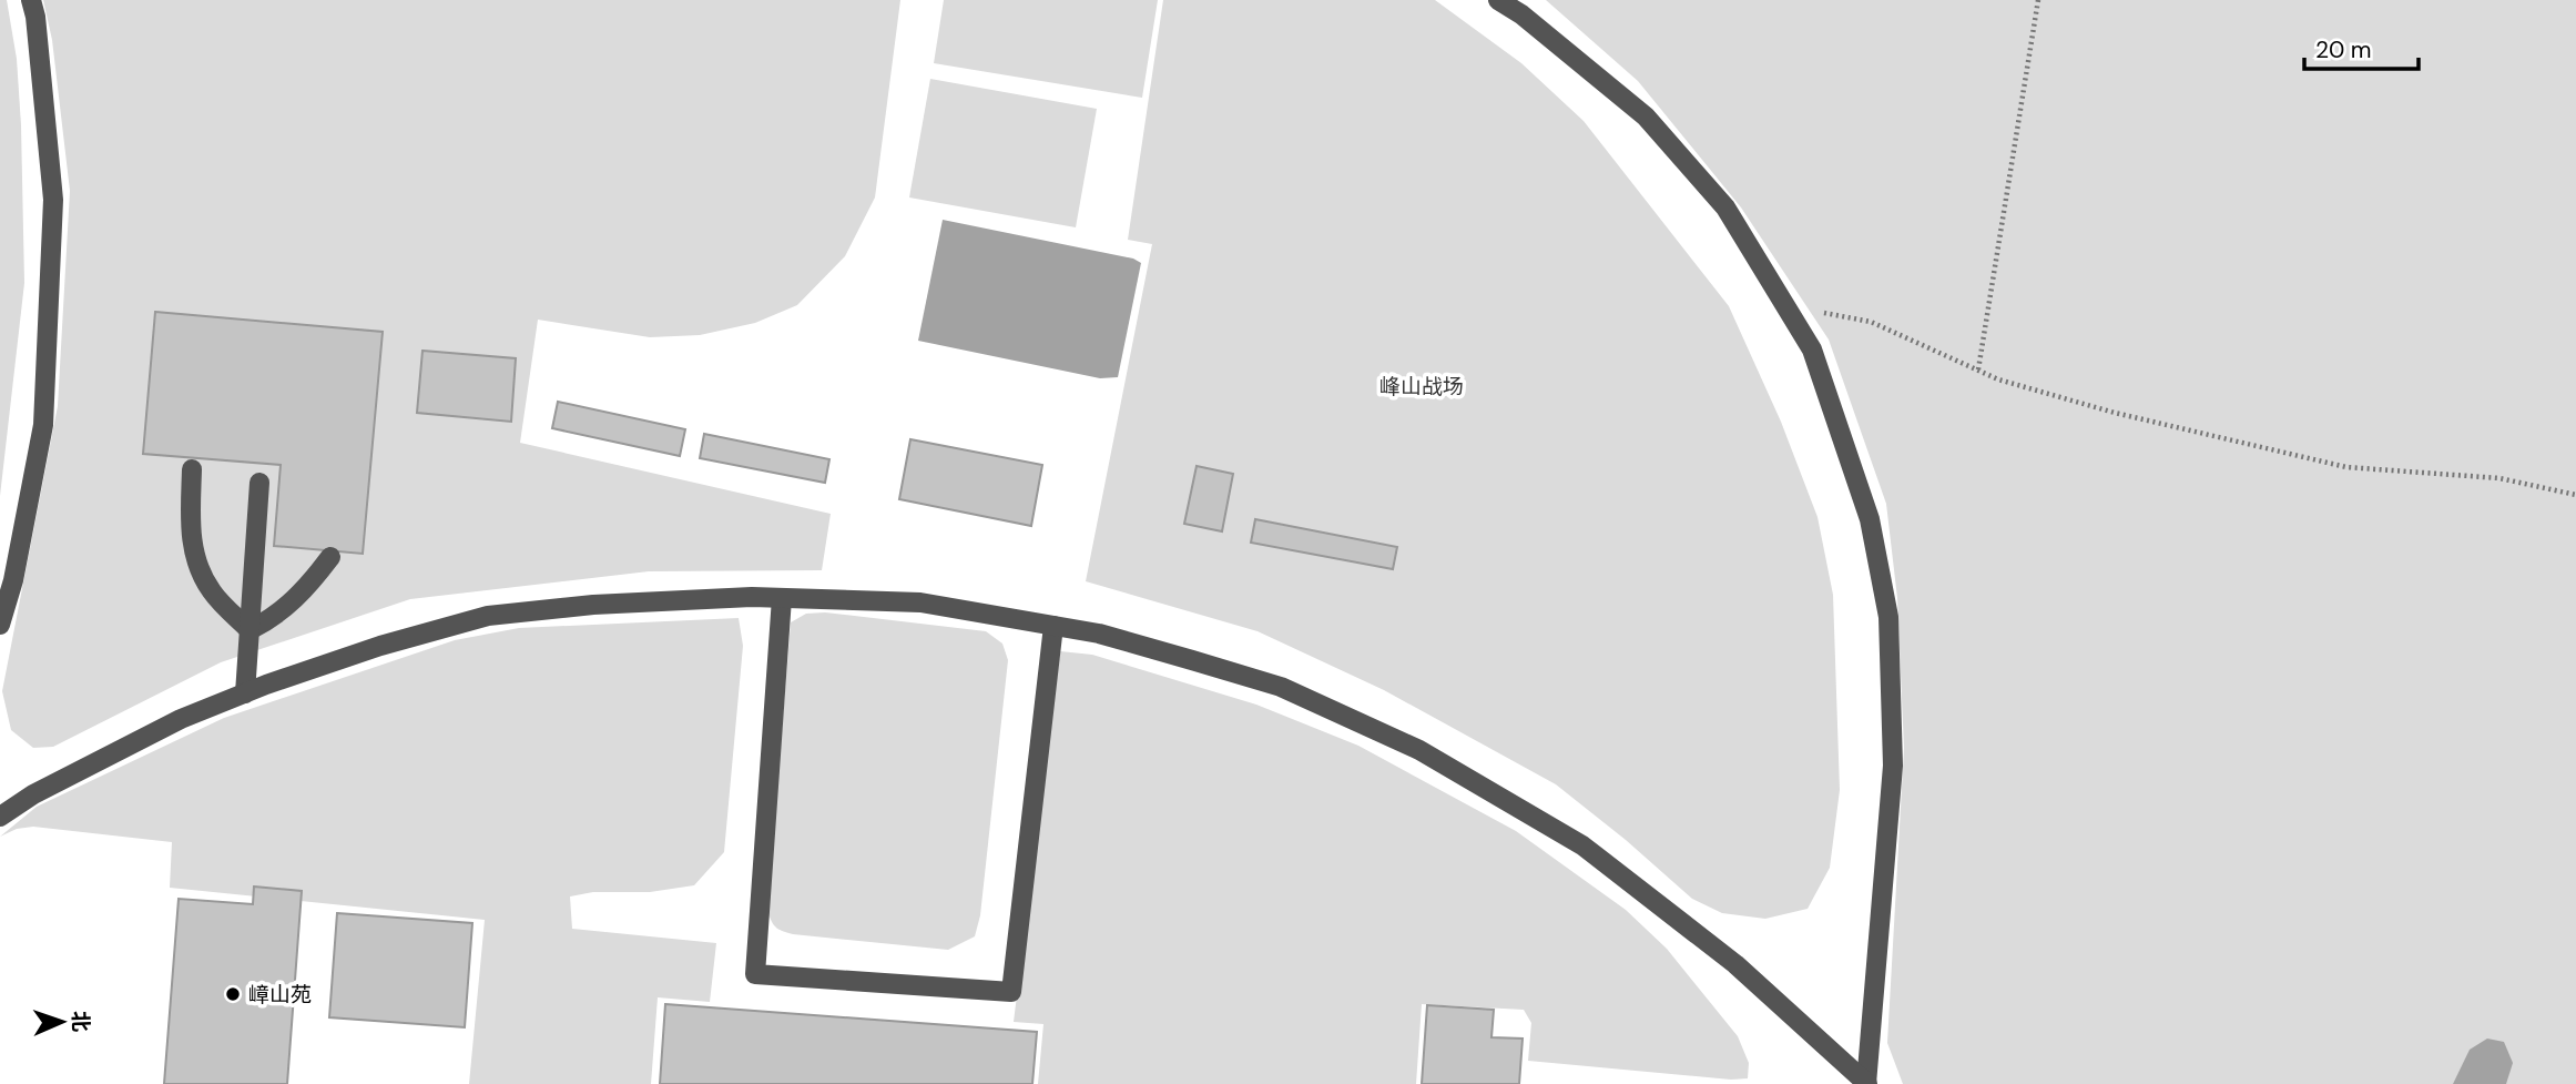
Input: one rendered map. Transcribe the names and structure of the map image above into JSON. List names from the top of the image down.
{
  "parks": ["峰山战场"],
  "places": ["嶂山苑"],
  "scale_bar": "20 m",
  "north": "right"
}
